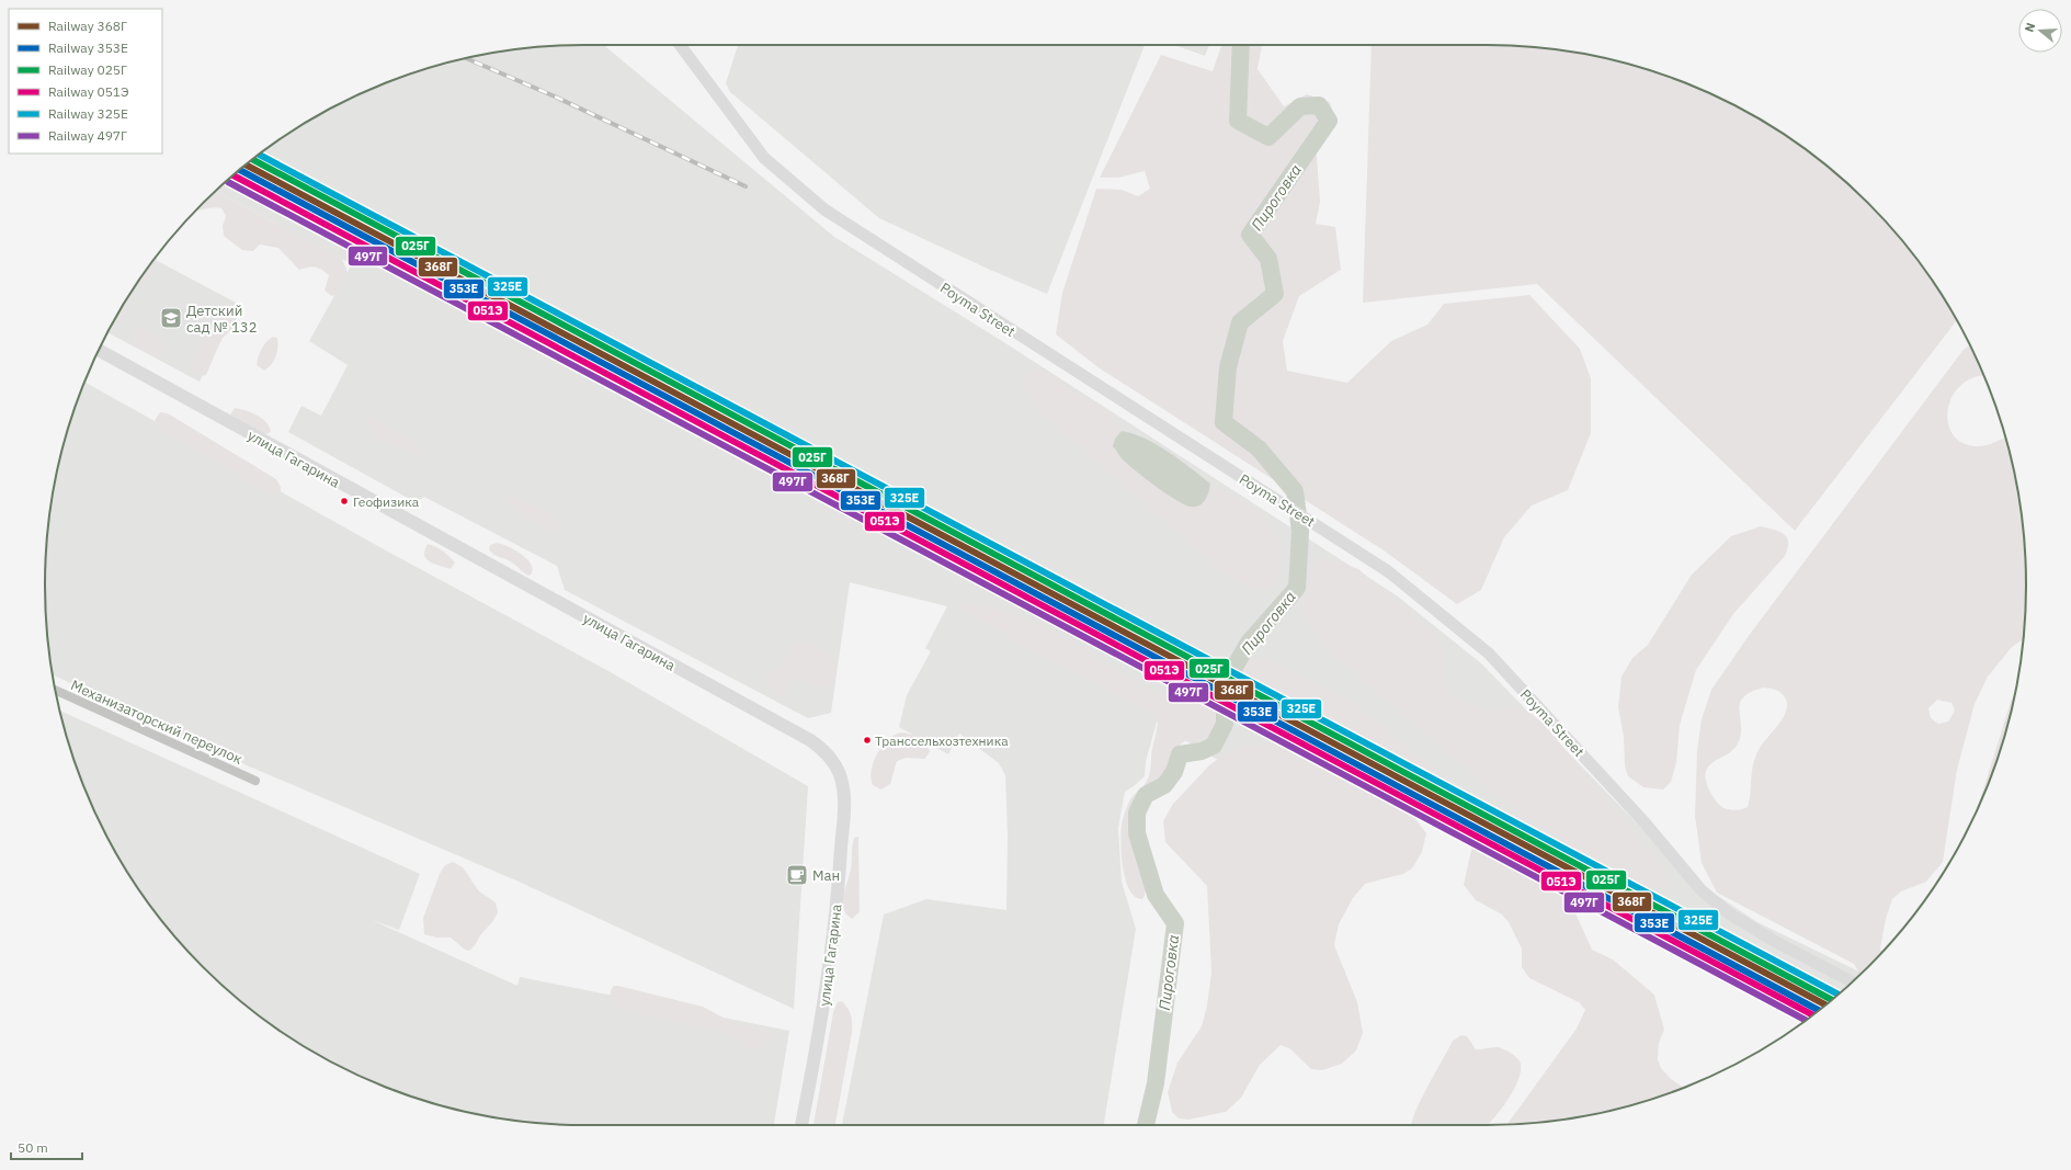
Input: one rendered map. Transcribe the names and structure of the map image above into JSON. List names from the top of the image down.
{
  "streets": {
    "main road": ["Poyma Street", "улица Гагарина"],
    "street": ["Механизаторский переулок"]
  },
  "water": ["Пироговка"],
  "places": {
    "school or university": ["Детский сад № 132"],
    "other": ["Геофизика", "Транссельхозтехника"],
    "cafe": ["Ман"]
  },
  "lines": [
    "rail line 325Е",
    "rail line 025Г",
    "rail line 368Г",
    "rail line 353Е",
    "rail line 051Э",
    "rail line 497Г"
  ],
  "legend": [
    "Railway 368Г",
    "Railway 353Е",
    "Railway 025Г",
    "Railway 051Э",
    "Railway 325Е",
    "Railway 497Г"
  ],
  "scale_bar": "50 m",
  "north": "left"
}
